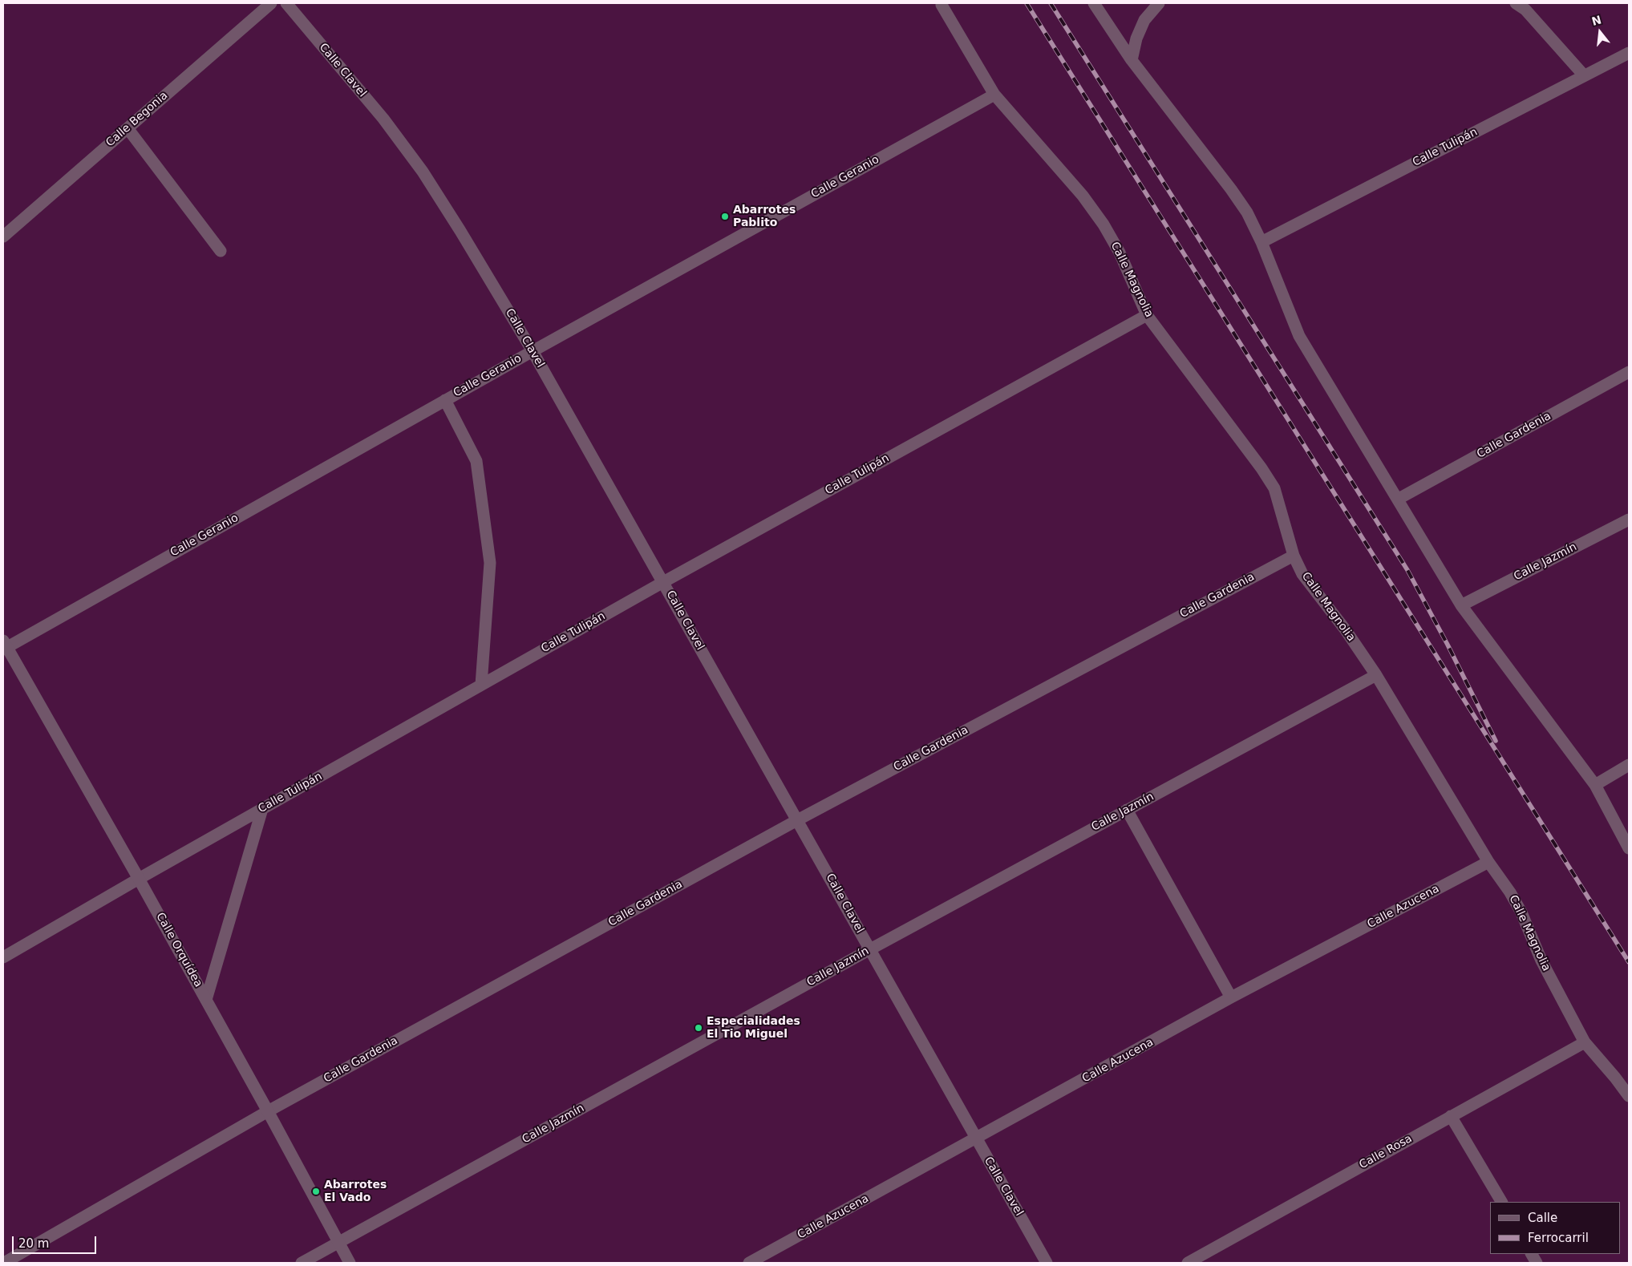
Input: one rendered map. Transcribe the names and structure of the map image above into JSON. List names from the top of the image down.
{
  "streets": {
    "street": [
      "Calle Clavel",
      "Calle Begonia",
      "Calle Tulipán",
      "Calle Geranio",
      "Calle Magnolia",
      "Calle Gardenia",
      "Calle Jazmín",
      "Calle Azucena",
      "Calle Orquídea",
      "Calle Rosa"
    ]
  },
  "crossings": [
    ["Calle Clavel", "Calle Tulipán"],
    ["Calle Clavel", "Calle Geranio"],
    ["Calle Clavel", "Calle Gardenia"],
    ["Calle Clavel", "Calle Jazmín"],
    ["Calle Clavel", "Calle Azucena"],
    ["Calle Tulipán", "Calle Magnolia"],
    ["Calle Tulipán", "Calle Orquídea"],
    ["Calle Geranio", "Calle Magnolia"],
    ["Calle Geranio", "Calle Orquídea"],
    ["Calle Magnolia", "Calle Gardenia"],
    ["Calle Magnolia", "Calle Jazmín"],
    ["Calle Magnolia", "Calle Azucena"],
    ["Calle Magnolia", "Calle Rosa"],
    ["Calle Gardenia", "Calle Orquídea"],
    ["Calle Jazmín", "Calle Orquídea"]
  ],
  "places": ["Abarrotes Pablito", "Especialidades El Tio Miguel", "Abarrotes El Vado"],
  "legend": ["Calle", "Ferrocarril"],
  "scale_bar": "20 m",
  "north": "top"
}
